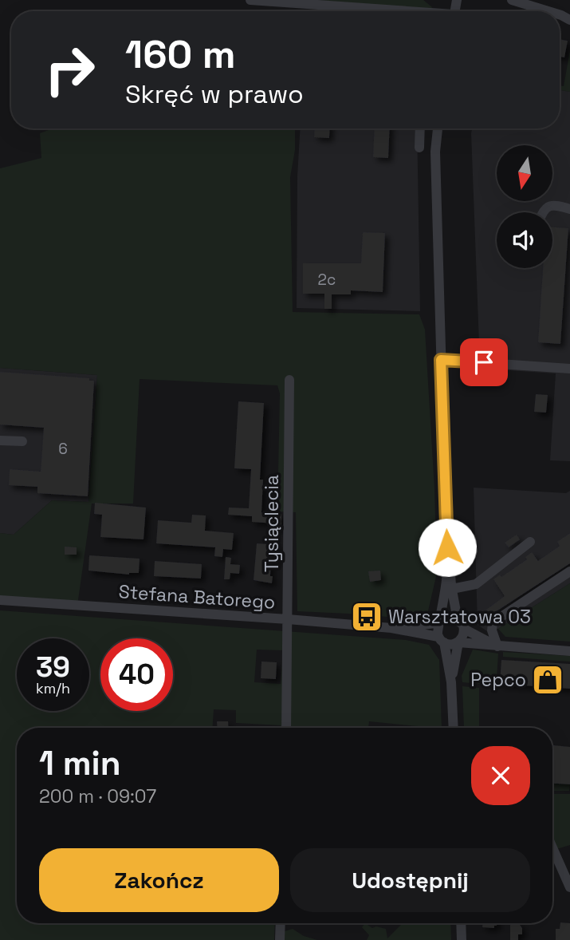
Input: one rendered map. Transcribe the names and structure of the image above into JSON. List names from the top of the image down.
{
  "streets": {
    "street": ["Tysiąclecia", "Stefana Batorego"]
  },
  "crossings": [
    ["Tysiąclecia", "Stefana Batorego"]
  ],
  "places": {
    "bus stop": ["Warsztatowa 03"],
    "shop": ["Pepco"]
  },
  "house_numbers": ["2c", "6"],
  "north": "bottom",
  "page": {
    "turn": ["160 m", "Skręć w prawo"],
    "speed": "39 km/h",
    "limit": "40",
    "heading": ["1 min", "200 m · 09:07"],
    "buttons": ["Zakończ", "Udostępnij"]
  }
}
